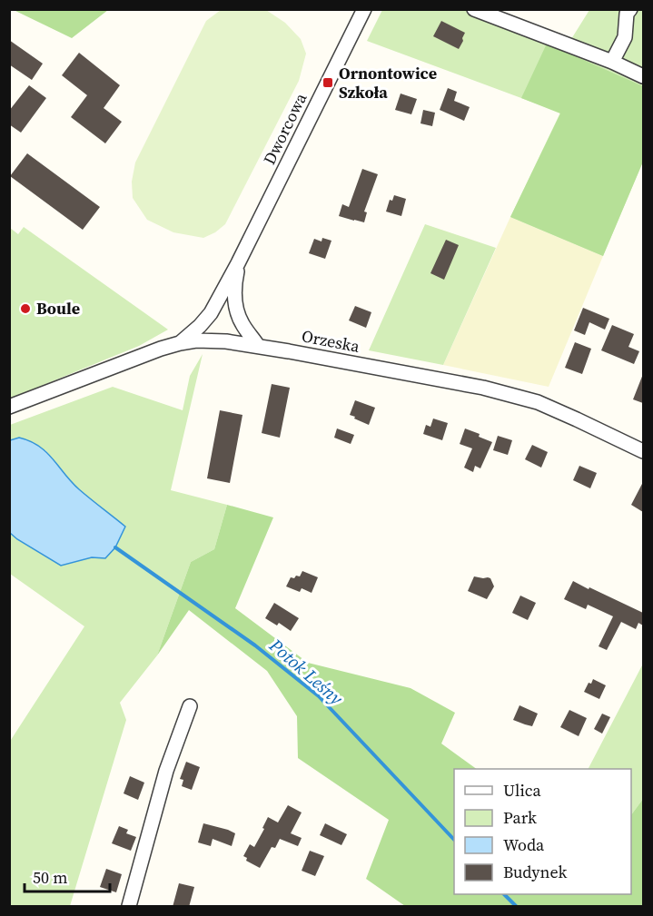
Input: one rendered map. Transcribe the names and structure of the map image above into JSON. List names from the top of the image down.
{
  "streets": {
    "street": ["Dworcowa", "Orzeska"]
  },
  "crossings": [
    ["Dworcowa", "Orzeska"]
  ],
  "water": ["Potok Leśny"],
  "places": {
    "transit": ["Ornontowice Szkoła"],
    "other": ["Boule"]
  },
  "legend": [
    "Ulica",
    "Park",
    "Woda",
    "Budynek"
  ],
  "scale_bar": "50 m"
}
